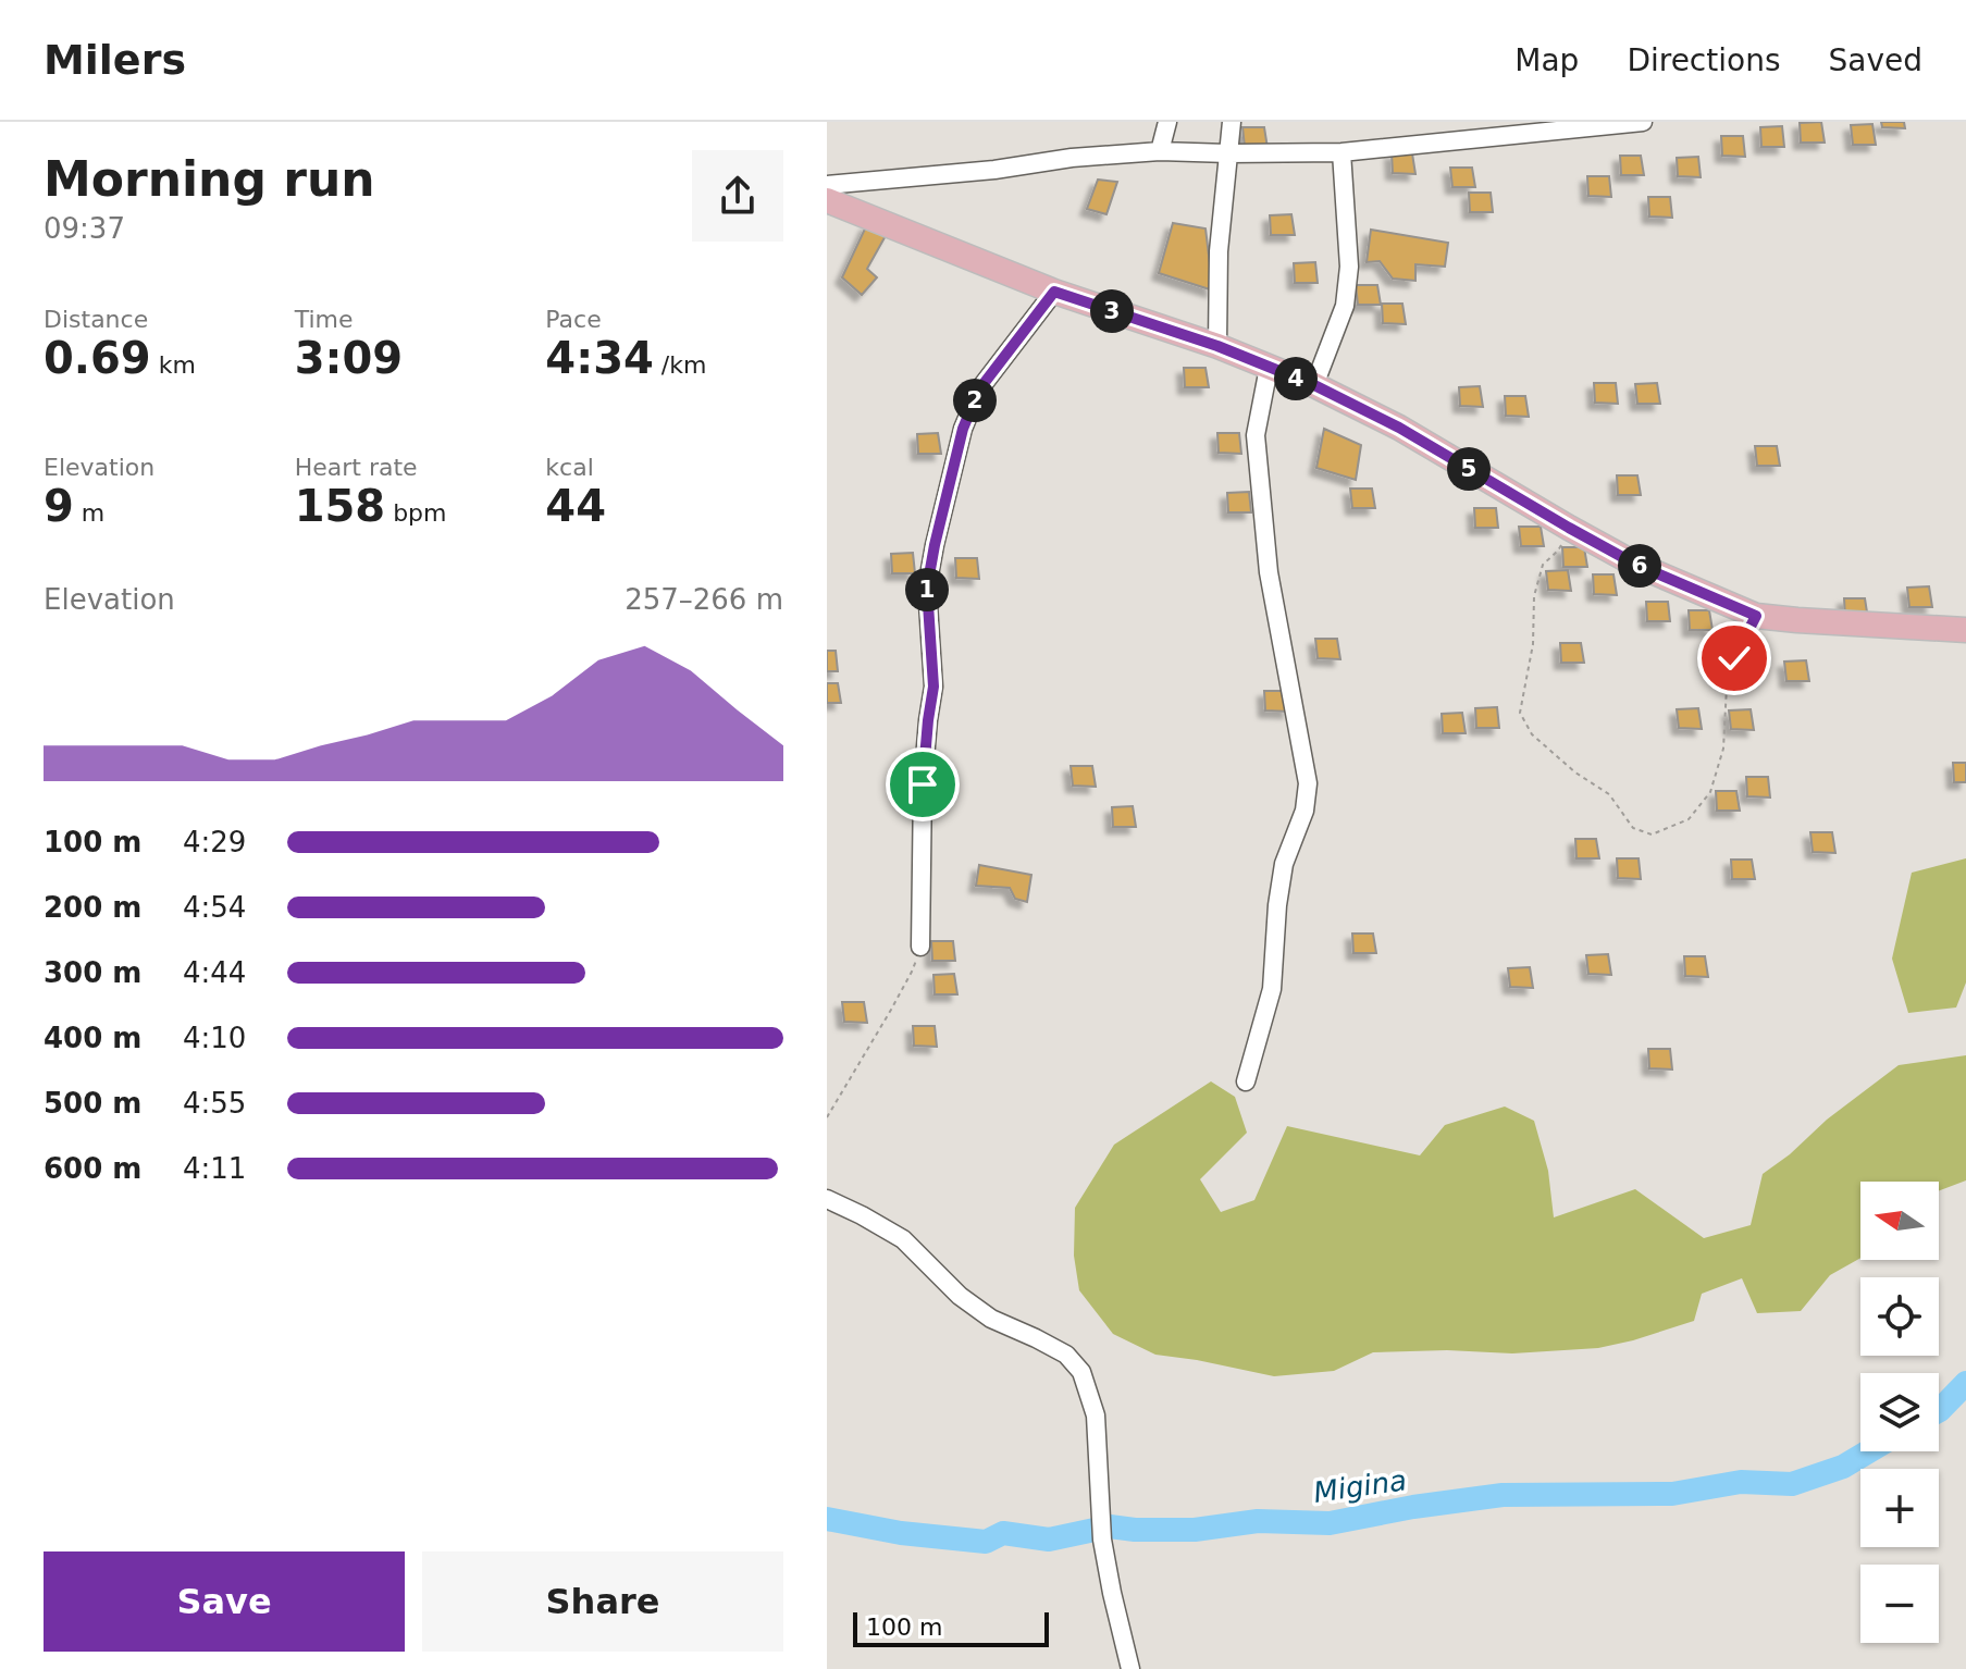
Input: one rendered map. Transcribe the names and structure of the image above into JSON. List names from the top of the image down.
{
  "water": ["Migina"],
  "scale_bar": "100 m",
  "north": "left",
  "page": {
    "header": "Milers",
    "nav": ["Map", "Directions", "Saved"],
    "heading": ["Morning run", "09:37"],
    "stats": [
      ["Distance", "0.69 km"],
      ["Time", "3:09"],
      ["Pace", "4:34 /km"],
      ["Elevation", "9 m"],
      ["Heart rate", "158 bpm"],
      ["kcal", "44"]
    ],
    "pins": [
      "3",
      "4",
      "2",
      "5",
      "6",
      "1"
    ],
    "chart": ["Elevation", "257–266 m"],
    "list": [
      {
        "name": "100 m",
        "note": "4:29"
      },
      {
        "name": "200 m",
        "note": "4:54"
      },
      {
        "name": "300 m",
        "note": "4:44"
      },
      {
        "name": "400 m",
        "note": "4:10"
      },
      {
        "name": "500 m",
        "note": "4:55"
      },
      {
        "name": "600 m",
        "note": "4:11"
      }
    ],
    "map_buttons": ["+", "−"],
    "buttons": ["Save", "Share"],
    "scale": "100 m"
  }
}
